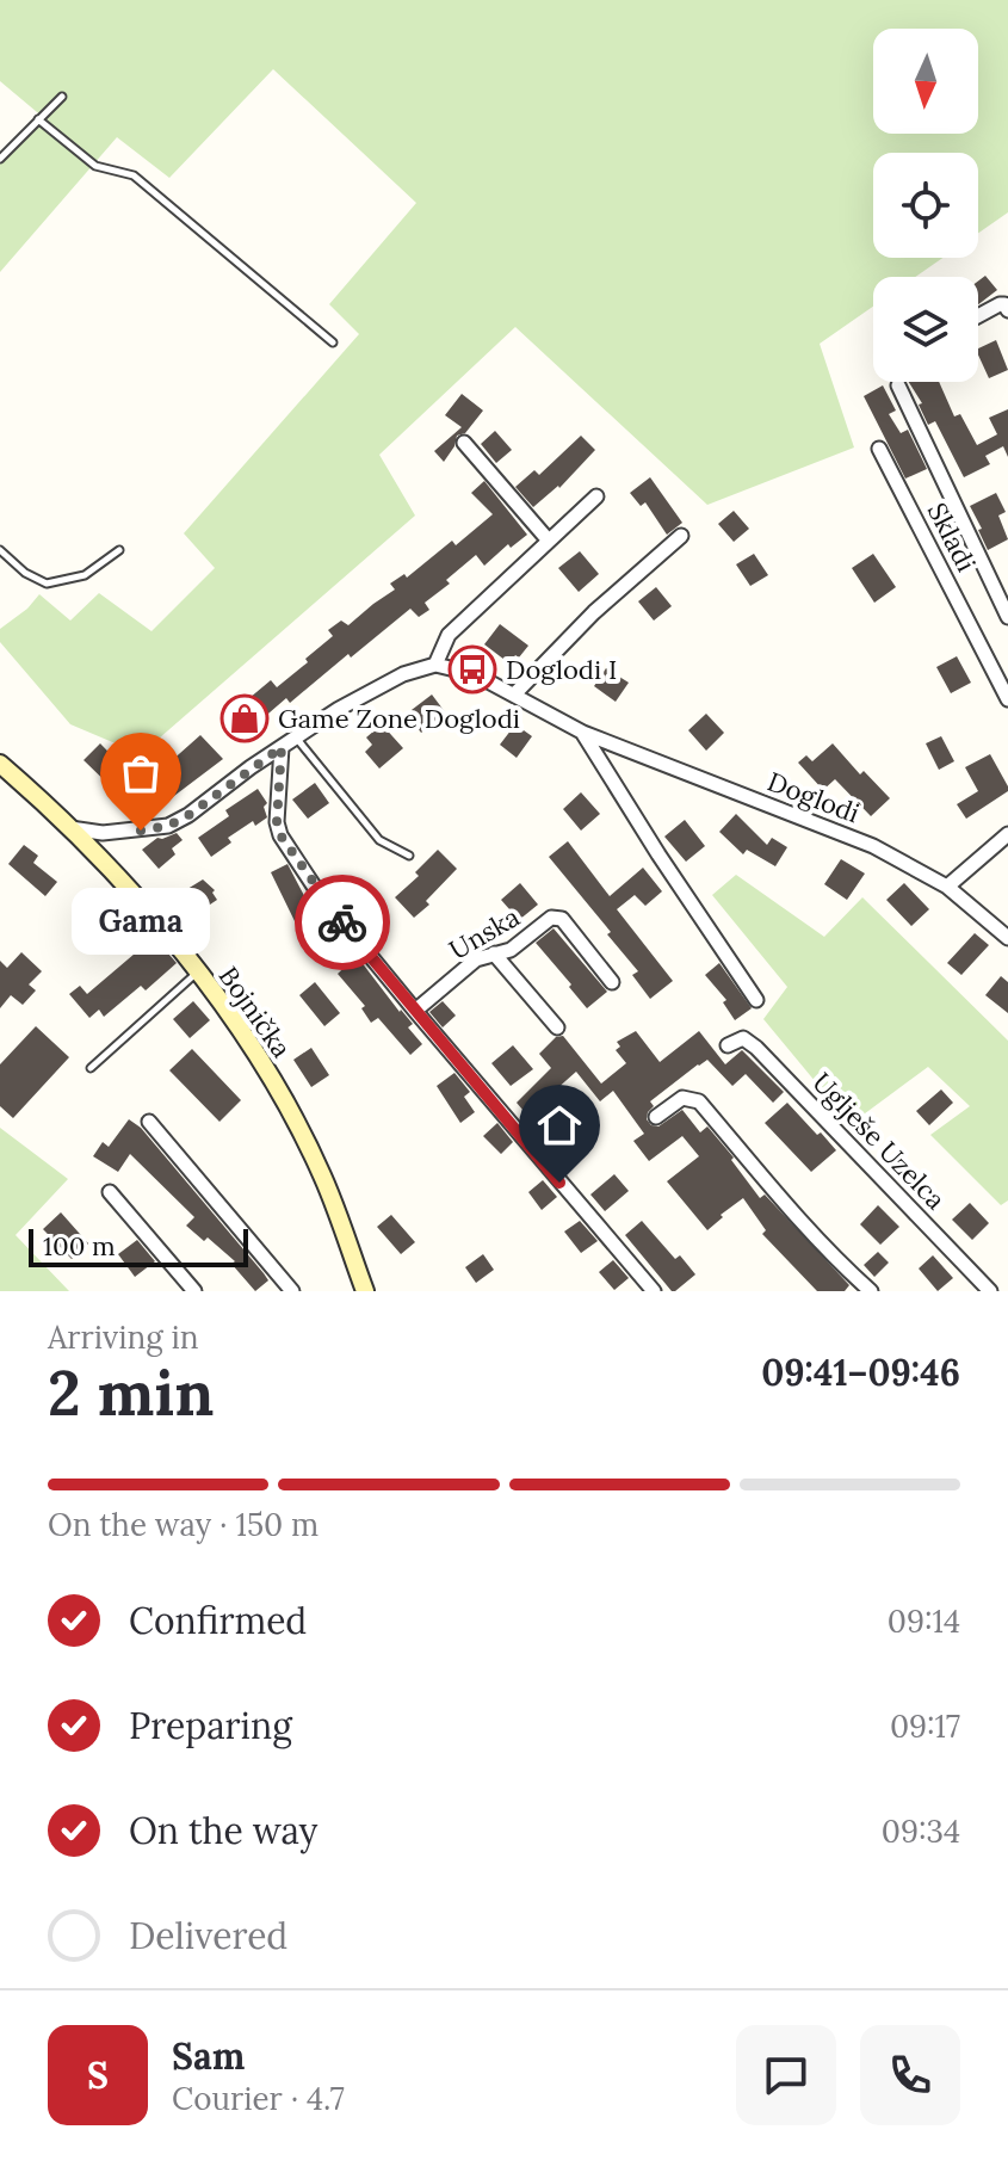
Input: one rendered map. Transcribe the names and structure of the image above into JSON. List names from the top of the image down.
{
  "streets": {
    "main road": ["Bojnička"],
    "street": [
      "Skladi",
      "Doglodi",
      "Unska",
      "Uglješe Uzelca"
    ]
  },
  "places": {
    "bus stop": ["Doglodi I"],
    "shop": ["Game Zone Doglodi"],
    "other": ["Gama"]
  },
  "scale_bar": "100 m",
  "north": "bottom",
  "page": {
    "bubble": "Gama",
    "scale": "100 m",
    "heading": ["2 min", "Arriving in", "09:41–09:46"],
    "panel": ["Sam", "Courier · 4.7"],
    "bar": "On the way · 150 m",
    "list": [
      ["Confirmed", "09:14"],
      ["Preparing", "09:17"],
      ["On the way", "09:34"],
      "Delivered"
    ],
    "round": "S"
  }
}
